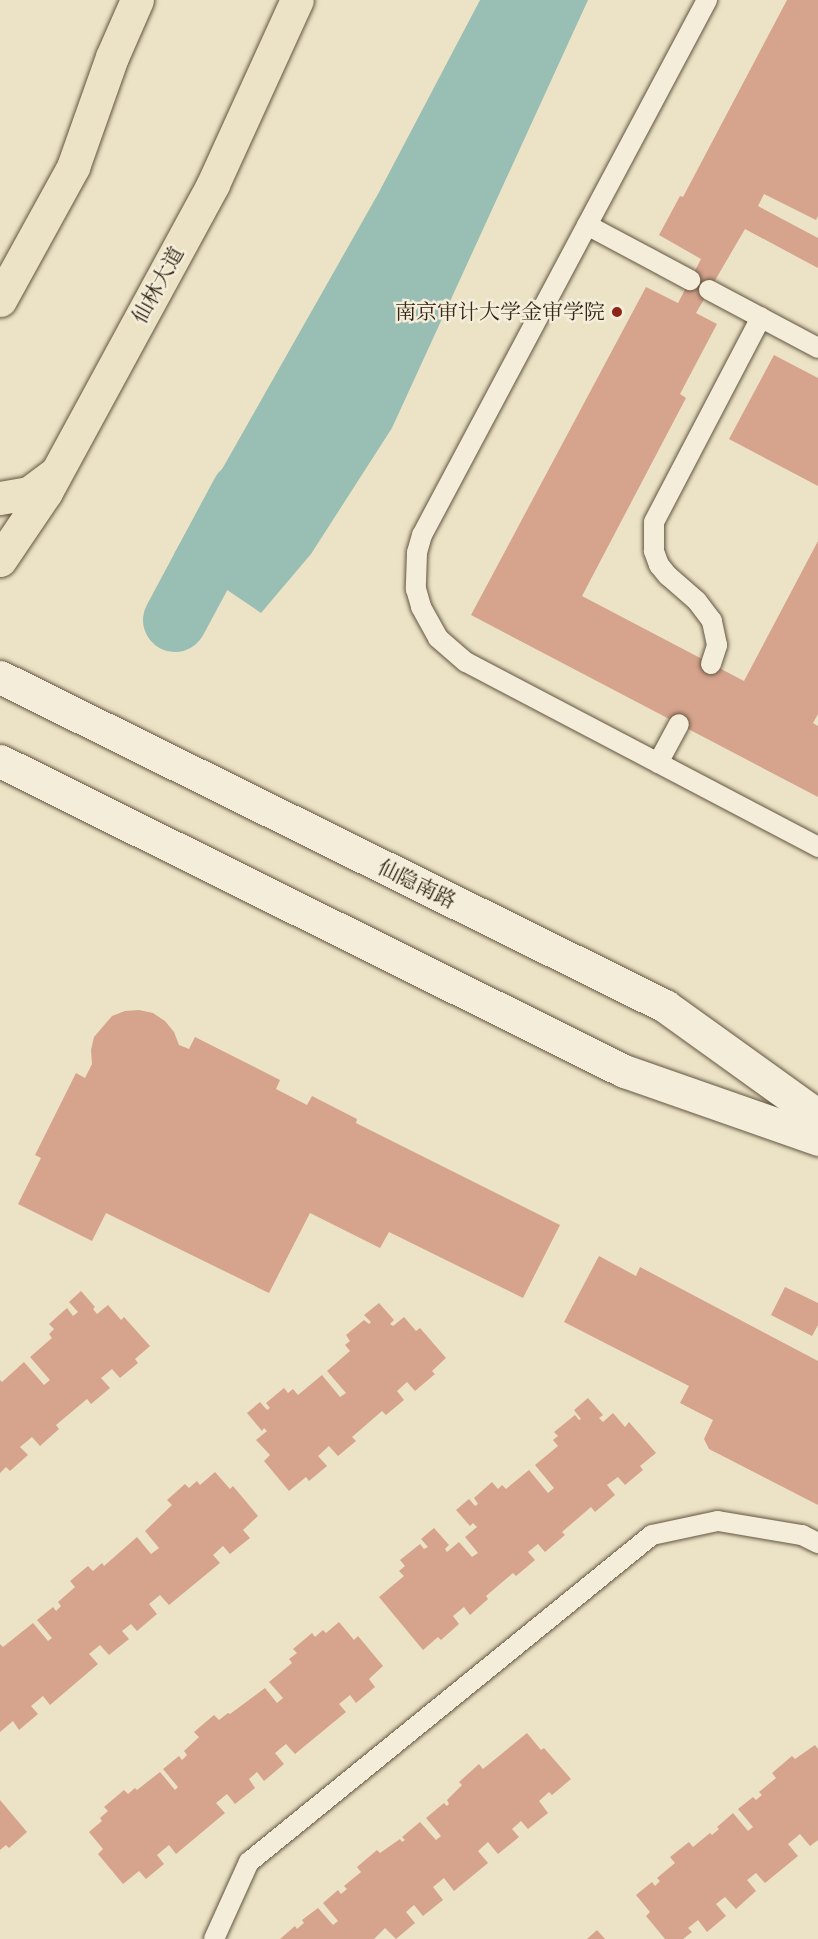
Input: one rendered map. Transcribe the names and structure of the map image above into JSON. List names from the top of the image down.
{
  "streets": {
    "main road": ["仙林大道"],
    "street": ["仙隐南路"]
  },
  "places": ["南京审计大学金审学院"]
}
